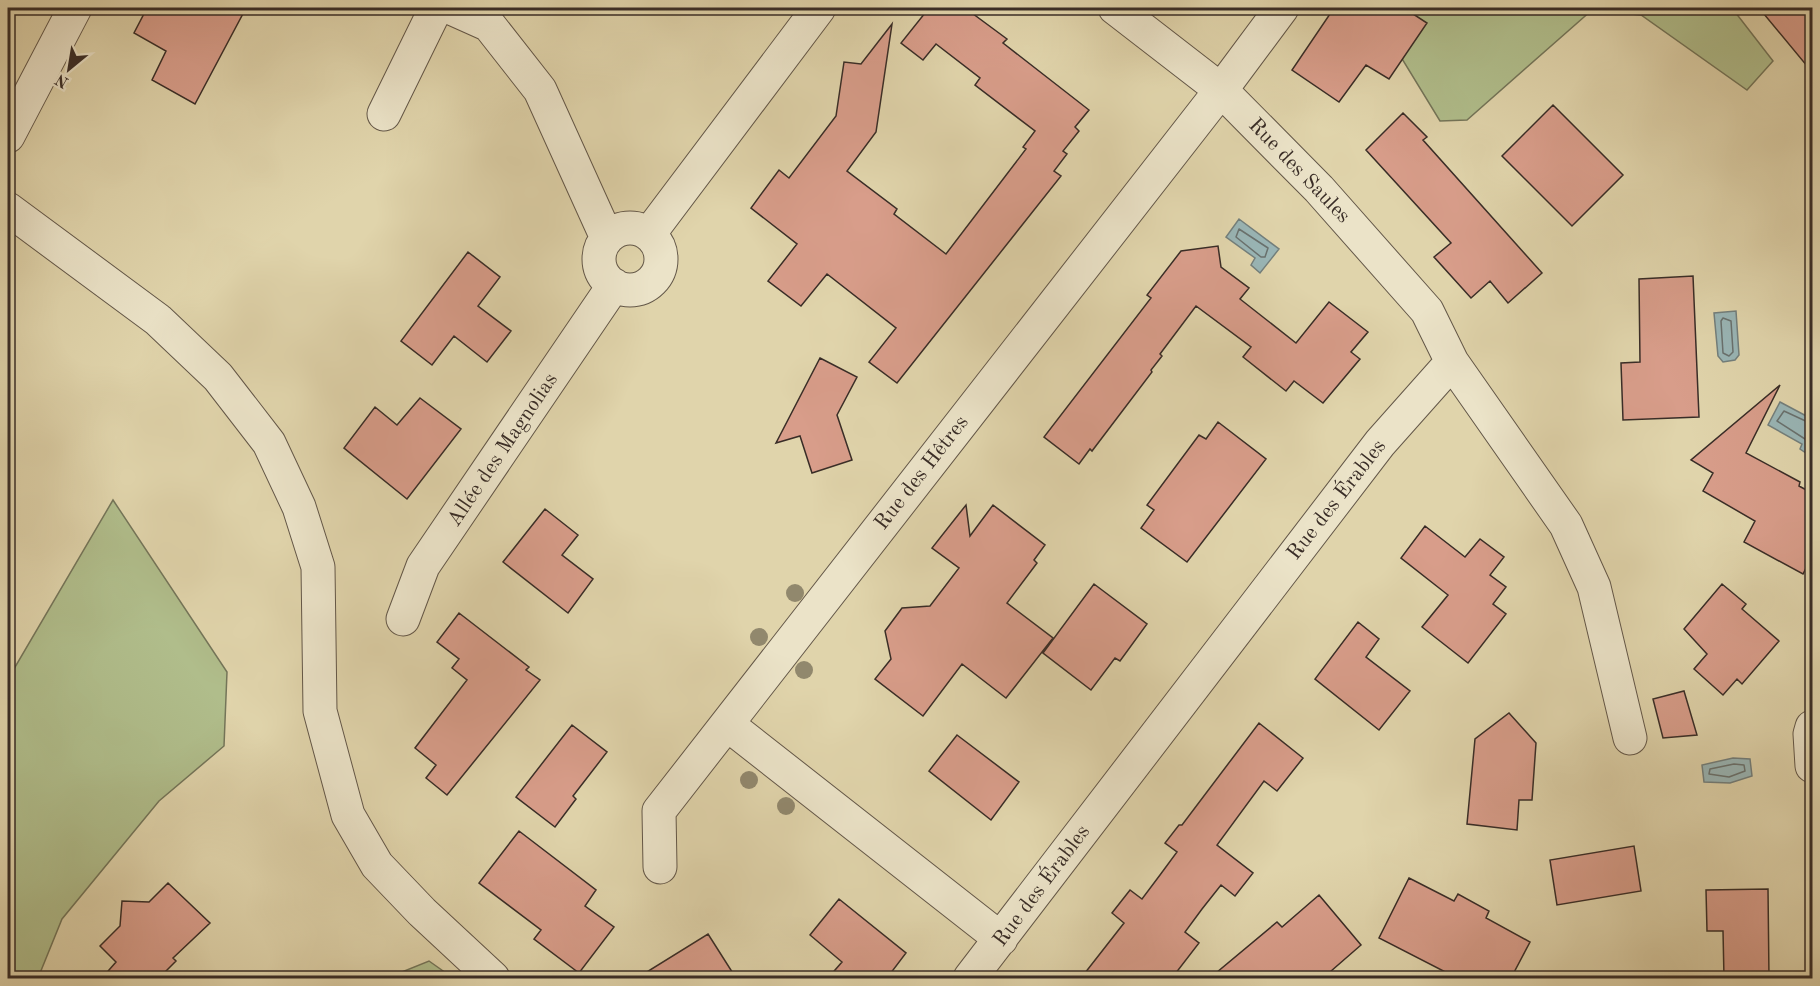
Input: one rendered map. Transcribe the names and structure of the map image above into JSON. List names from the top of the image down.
{
  "streets": {
    "street": [
      "Rue des Saules",
      "Allée des Magnolias",
      "Rue des Hêtres",
      "Rue des Érables"
    ]
  },
  "crossings": [
    ["Rue des Saules", "Rue des Hêtres"],
    ["Rue des Saules", "Rue des Érables"]
  ],
  "north": "bottom left"
}
